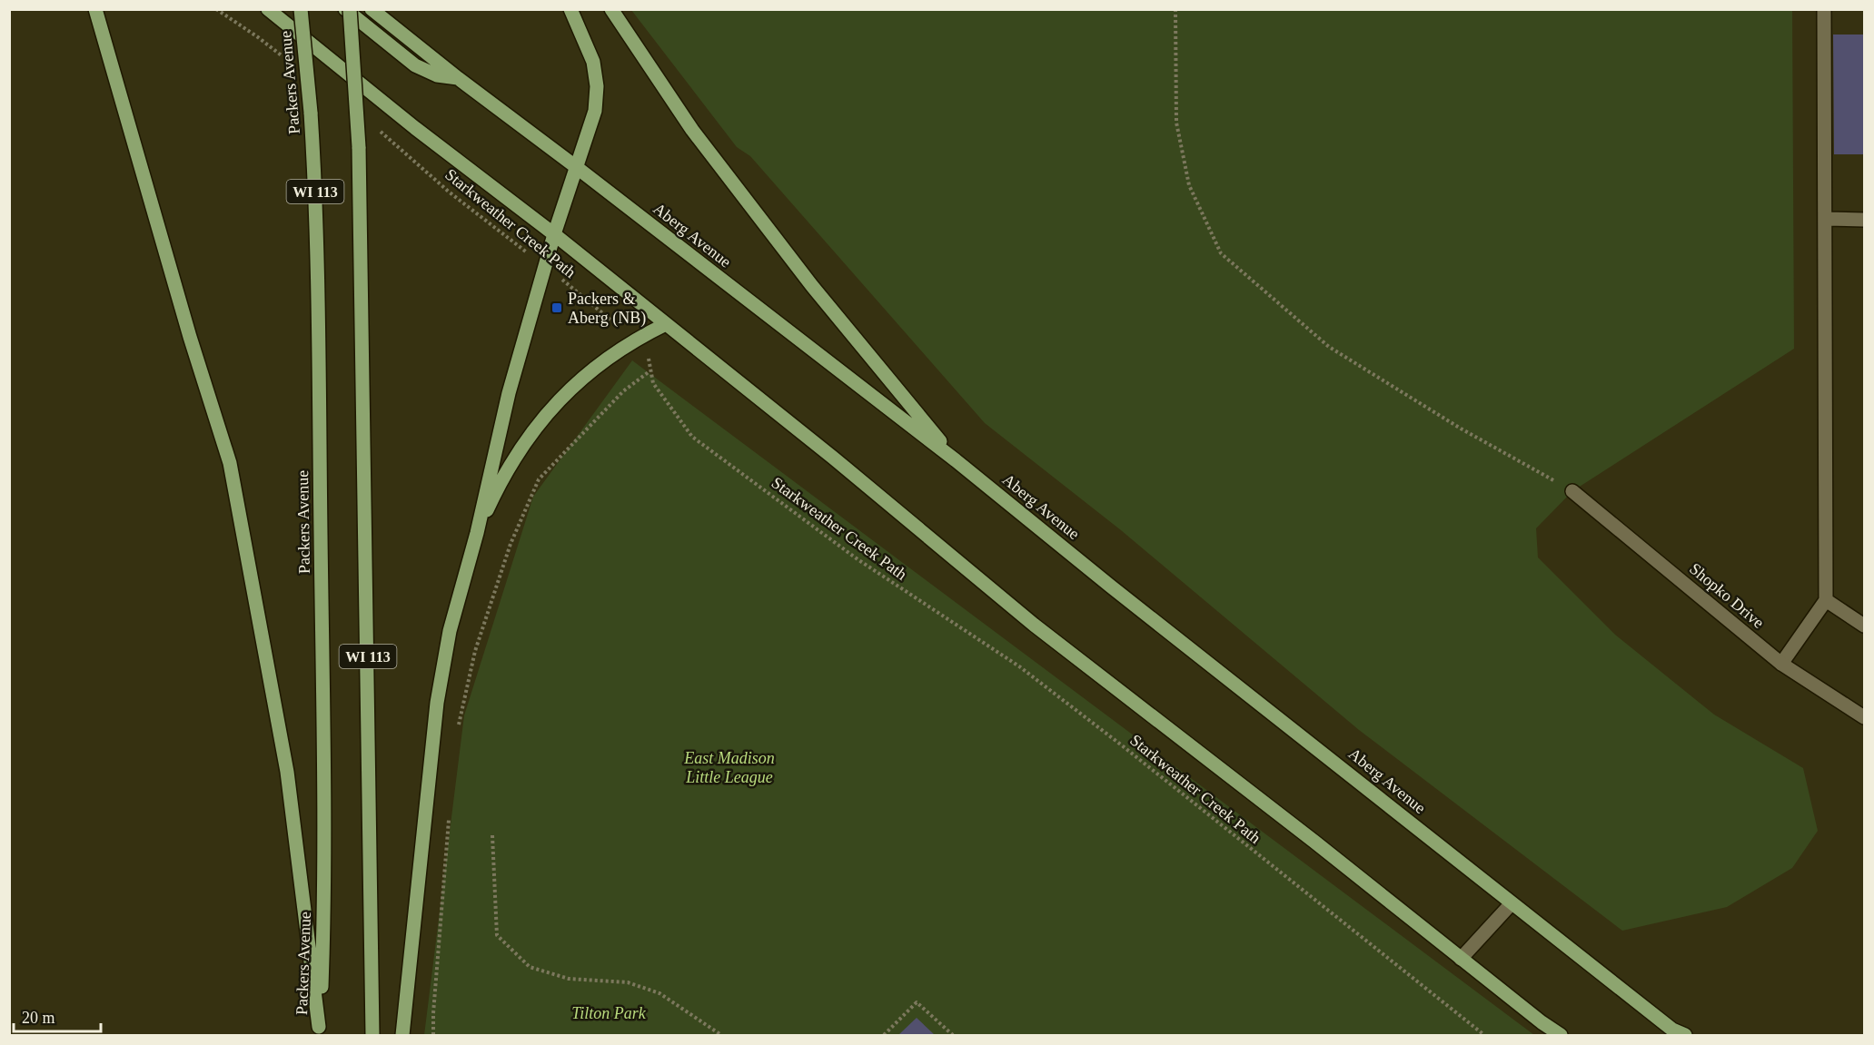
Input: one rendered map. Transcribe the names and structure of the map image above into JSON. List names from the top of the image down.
{
  "streets": {
    "main road": ["Packers Avenue", "WI 113", "Aberg Avenue"],
    "street": ["Shopko Drive"],
    "path": ["Starkweather Creek Path"]
  },
  "parks": ["East Madison Little League", "Tilton Park"],
  "places": {
    "transit": ["Packers & Aberg (NB)"]
  },
  "scale_bar": "20 m"
}
